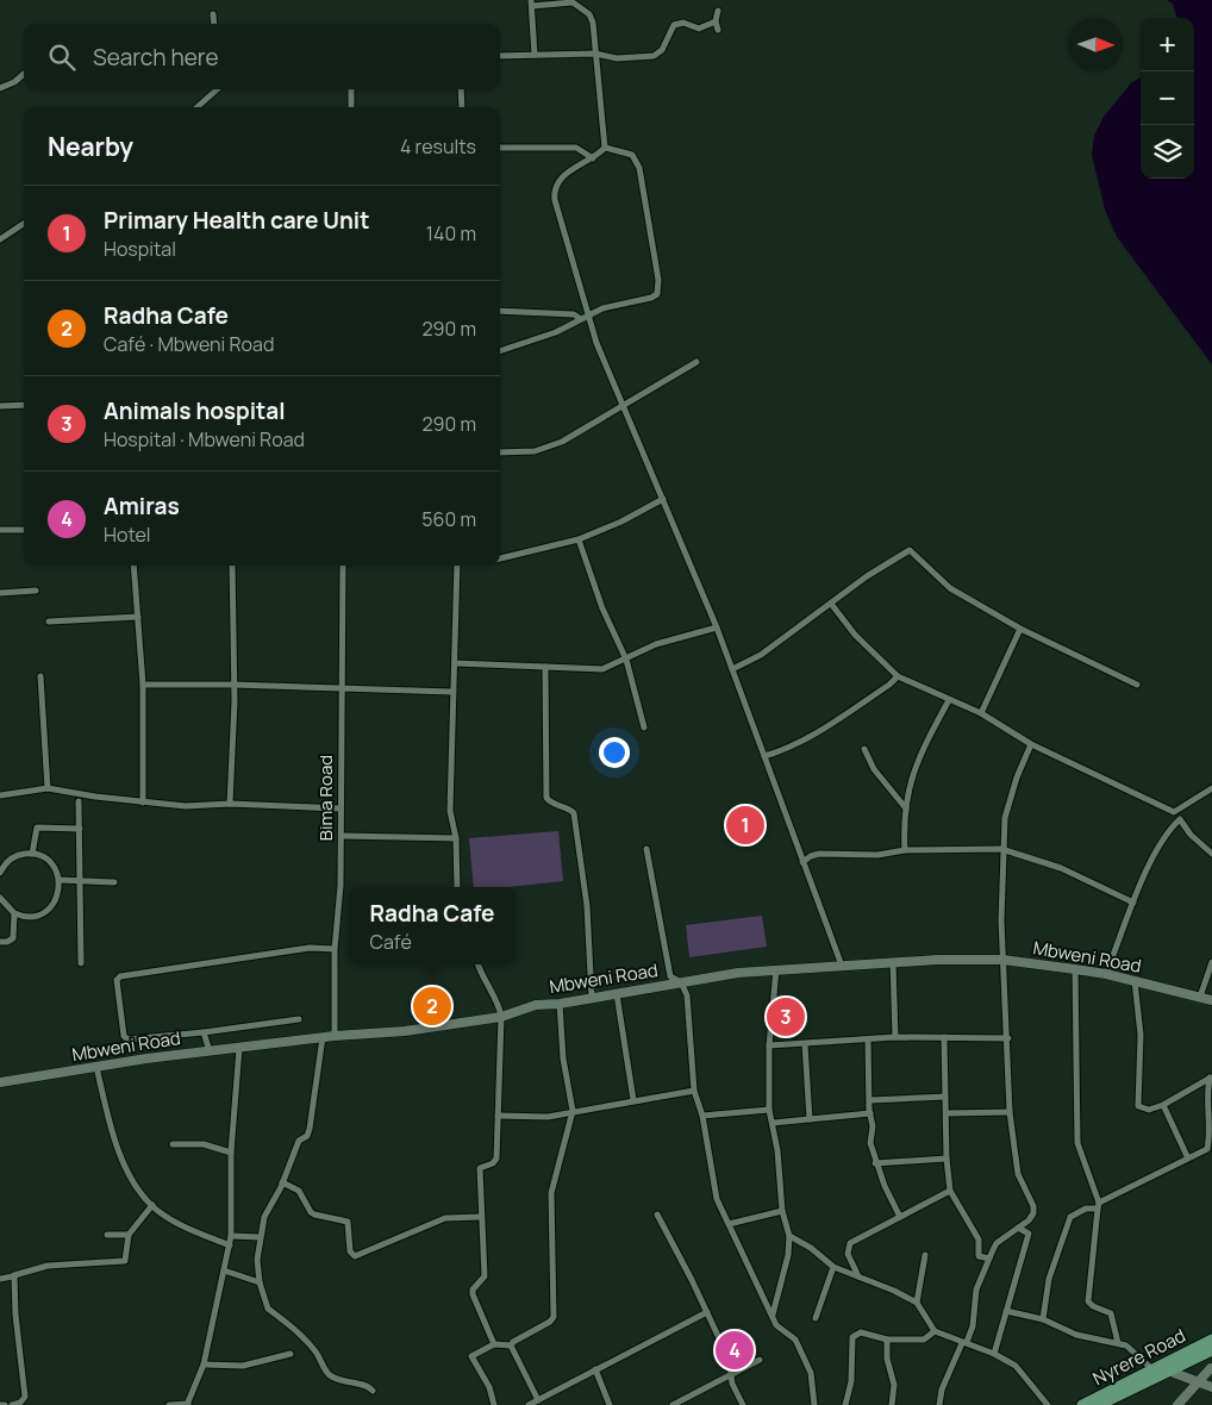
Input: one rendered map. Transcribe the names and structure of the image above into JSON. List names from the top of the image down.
{
  "streets": {
    "main road": ["Nyrere Road"],
    "street": ["Bima Road", "Mbweni Road"]
  },
  "crossings": [
    ["Bima Road", "Mbweni Road"]
  ],
  "north": "right",
  "page": {
    "map_buttons": ["+", "−"],
    "search": "Search here",
    "heading": ["Nearby", "4 results"],
    "list": [
      {
        "mark": "1",
        "name": "Primary Health care Unit",
        "note": "Hospital",
        "value": "140 m"
      },
      {
        "mark": "2",
        "name": "Radha Cafe",
        "note": "Café · Mbweni Road",
        "value": "290 m"
      },
      {
        "mark": "3",
        "name": "Animals hospital",
        "note": "Hospital · Mbweni Road",
        "value": "290 m"
      },
      {
        "mark": "4",
        "name": "Amiras",
        "note": "Hotel",
        "value": "560 m"
      }
    ],
    "pins": [
      "1",
      "2",
      "3",
      "4"
    ],
    "popup": ["Radha Cafe", "Café"]
  }
}
